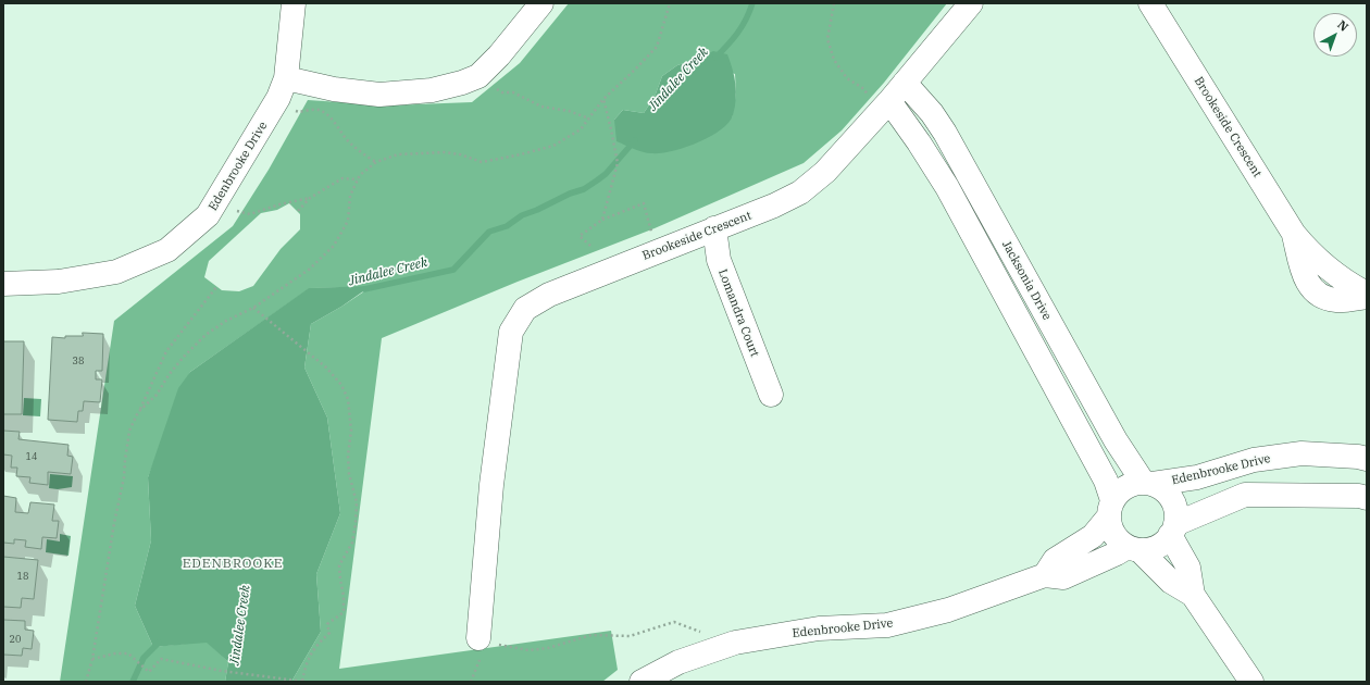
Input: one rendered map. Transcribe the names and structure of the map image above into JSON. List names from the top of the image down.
{
  "streets": {
    "street": [
      "Brookeside Crescent",
      "Edenbrooke Drive",
      "Jacksonia Drive",
      "Lomandra Court"
    ]
  },
  "crossings": [
    ["Brookeside Crescent", "Jacksonia Drive"],
    ["Brookeside Crescent", "Lomandra Court"],
    ["Edenbrooke Drive", "Jacksonia Drive"]
  ],
  "districts": ["EDENBROOKE"],
  "water": ["Jindalee Creek"],
  "house_numbers": [
    "38",
    "14",
    "18",
    "20"
  ],
  "north": "top right"
}
